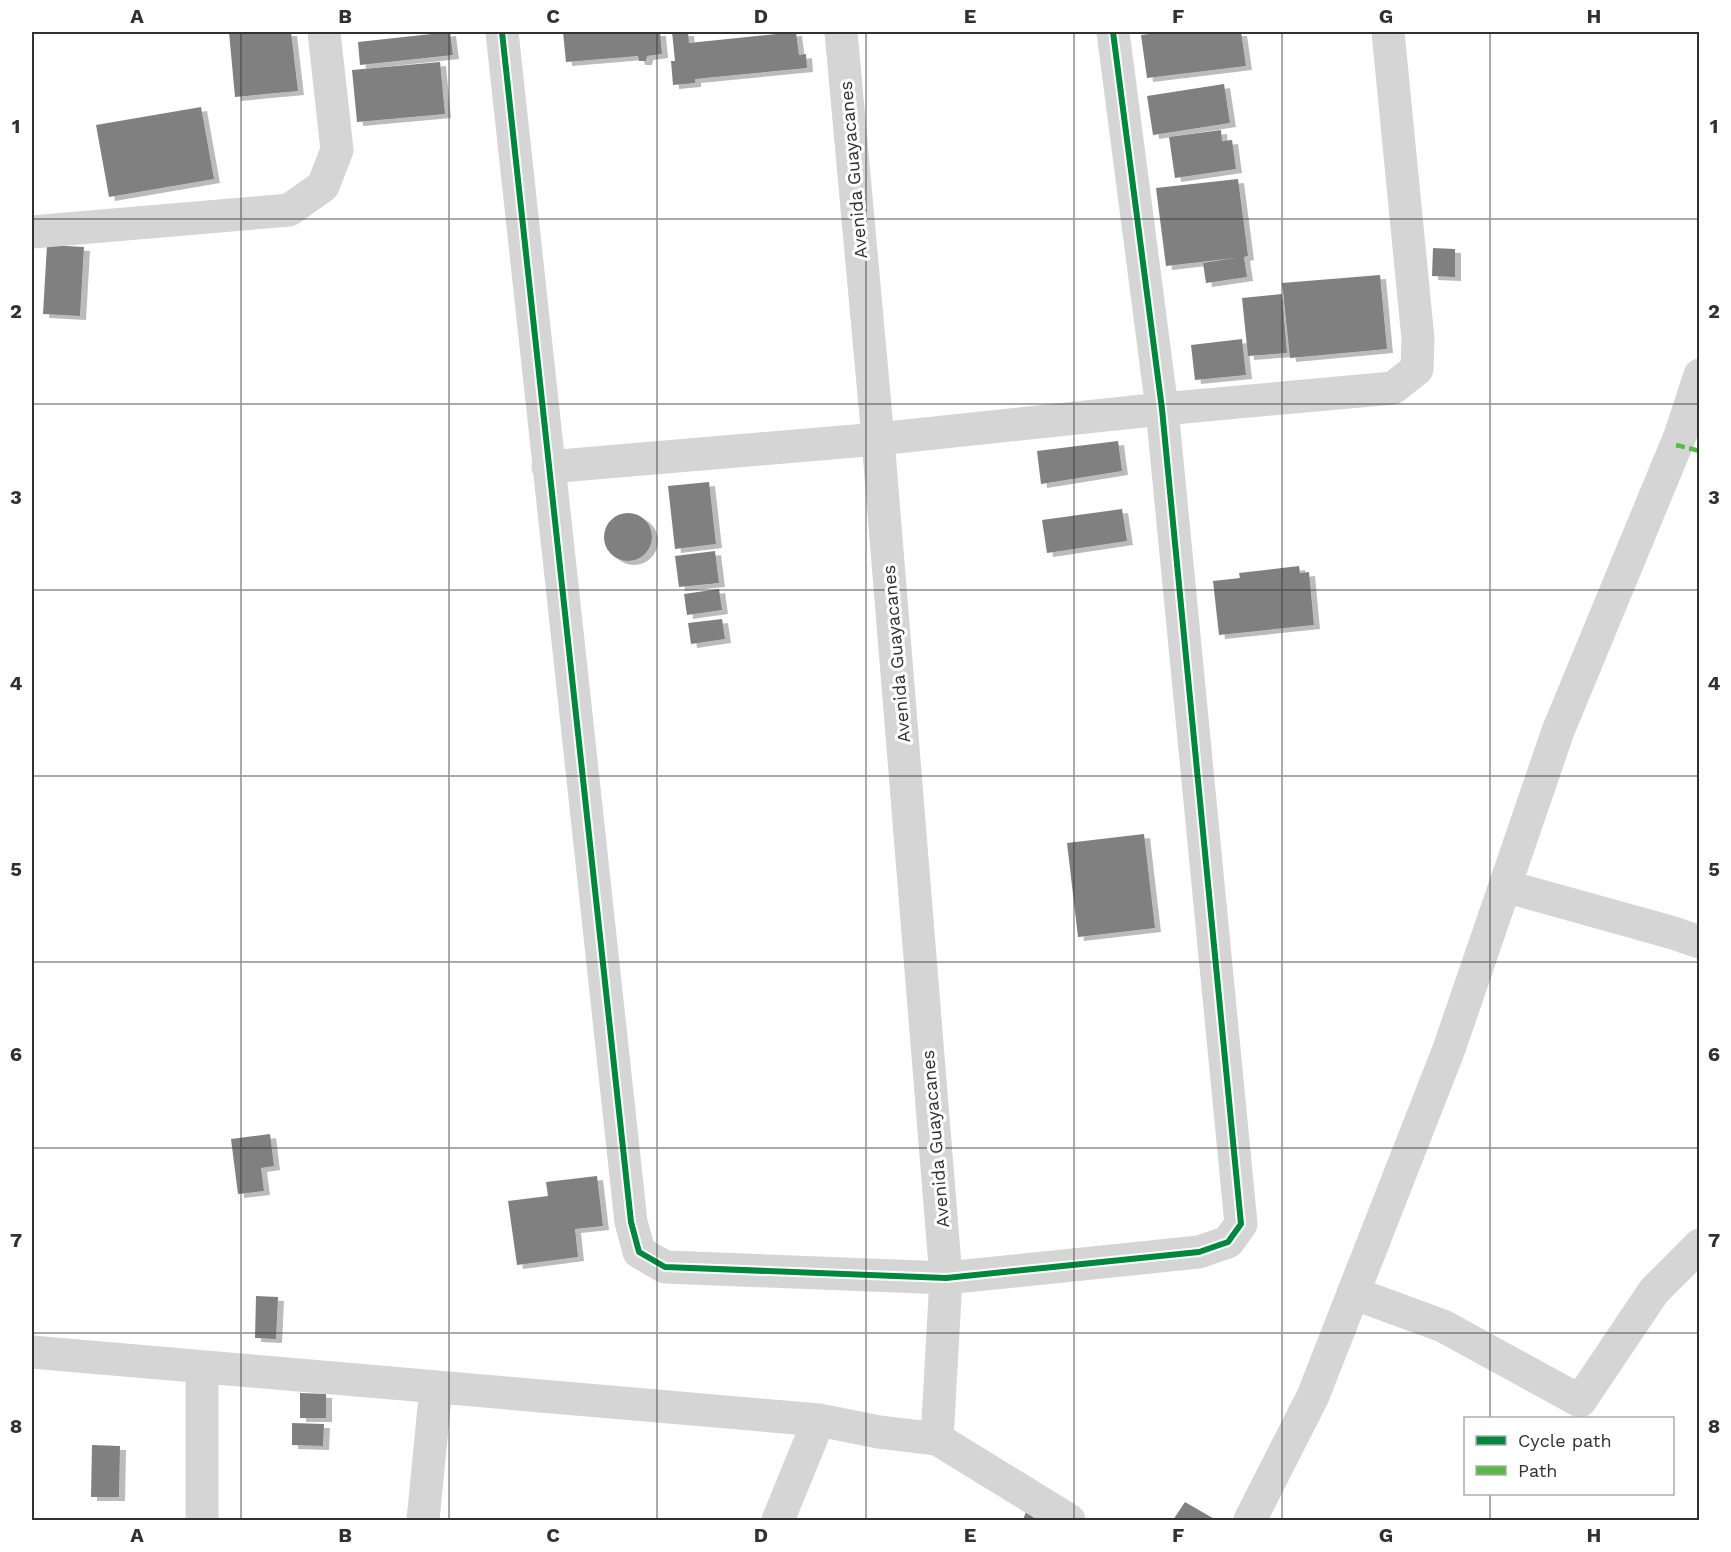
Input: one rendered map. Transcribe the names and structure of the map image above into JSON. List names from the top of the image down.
{
  "streets": {
    "street": ["Avenida Guayacanes"]
  },
  "legend": ["Cycle path", "Path"],
  "grid": {
    "columns": [
      "A",
      "B",
      "C",
      "D",
      "E",
      "F",
      "G",
      "H"
    ],
    "rows": [
      "1",
      "2",
      "3",
      "4",
      "5",
      "6",
      "7",
      "8"
    ]
  }
}
